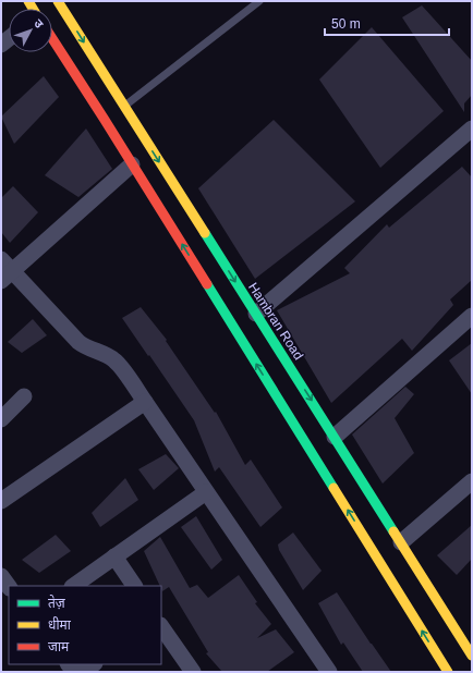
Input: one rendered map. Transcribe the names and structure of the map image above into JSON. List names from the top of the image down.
{
  "streets": {
    "main road": ["Hambran Road"]
  },
  "legend": ["तेज़", "धीमा", "जाम"],
  "scale_bar": "50 m",
  "north": "top right"
}
